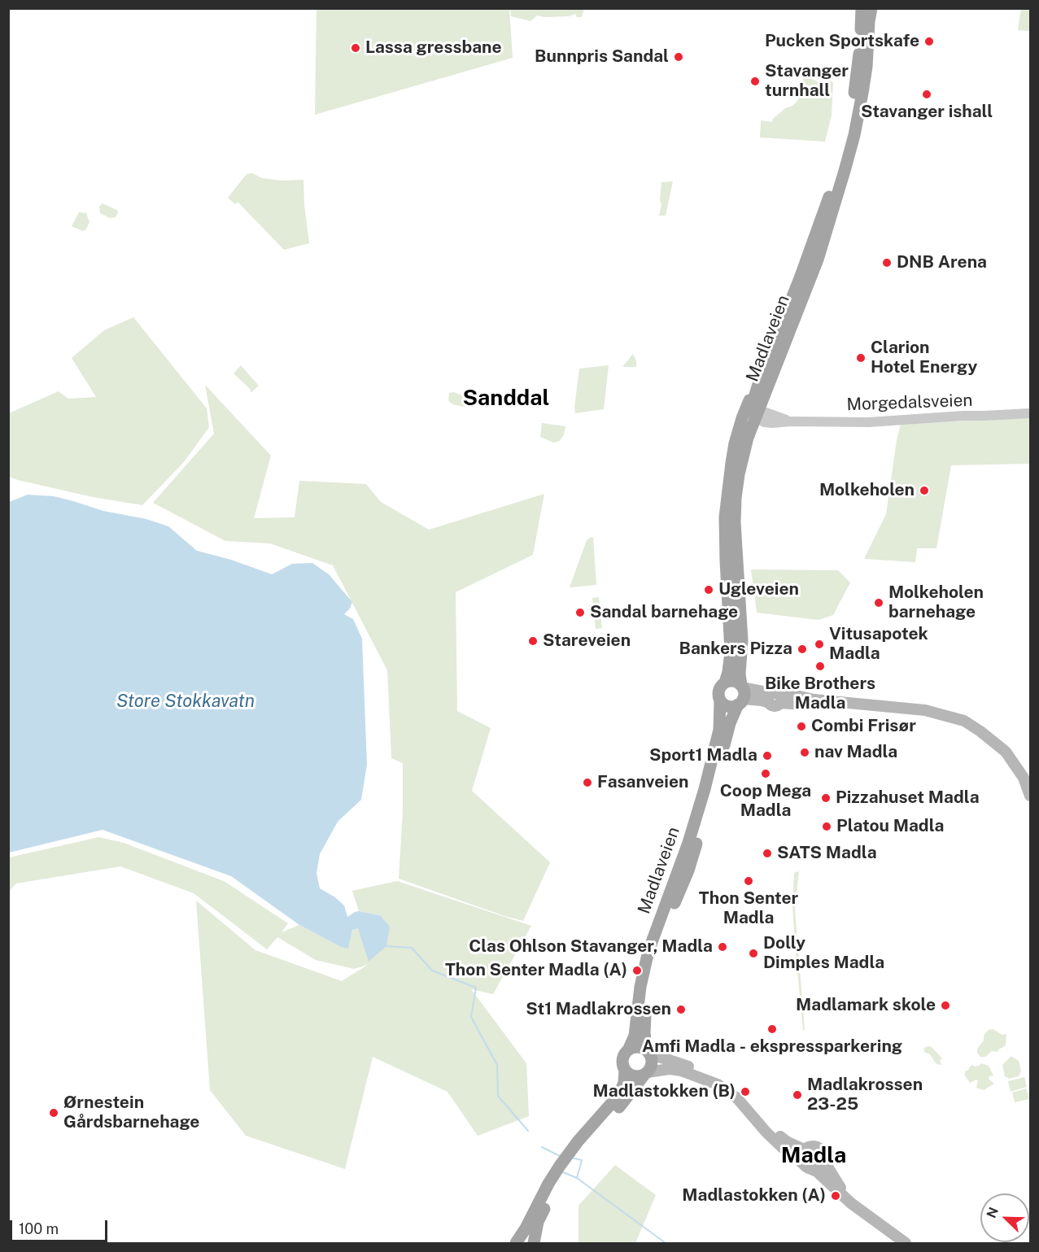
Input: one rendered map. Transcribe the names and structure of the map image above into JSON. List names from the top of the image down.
{
  "streets": {
    "main road": ["Madlaveien"],
    "street": ["Morgedalsveien"]
  },
  "crossings": [
    ["Madlaveien", "Morgedalsveien"]
  ],
  "districts": ["Sanddal", "Madla"],
  "water": ["Store Stokkavatn"],
  "places": [
    "Pucken Sportskafe",
    "Lassa gressbane",
    "Bunnpris Sandal",
    "Stavanger turnhall",
    "Stavanger ishall",
    "DNB Arena",
    "Clarion Hotel Energy",
    "Molkeholen",
    "Ugleveien",
    "Molkeholen barnehage",
    "Sandal barnehage",
    "Stareveien",
    "Vitusapotek Madla",
    "Bankers Pizza",
    "Bike Brothers Madla",
    "Combi Frisør",
    "nav Madla",
    "Sport1 Madla",
    "Coop Mega Madla",
    "Fasanveien",
    "Pizzahuset Madla",
    "Platou Madla",
    "SATS Madla",
    "Thon Senter Madla",
    "Clas Ohlson Stavanger, Madla",
    "Dolly Dimples Madla",
    "Thon Senter Madla (A)",
    "Madlamark skole",
    "St1 Madlakrossen",
    "Amfi Madla - ekspressparkering",
    "Madlastokken (B)",
    "Madlakrossen 23-25",
    "Ørnestein Gårdsbarnehage",
    "Madlastokken (A)"
  ],
  "scale_bar": "100 m",
  "north": "top left"
}
